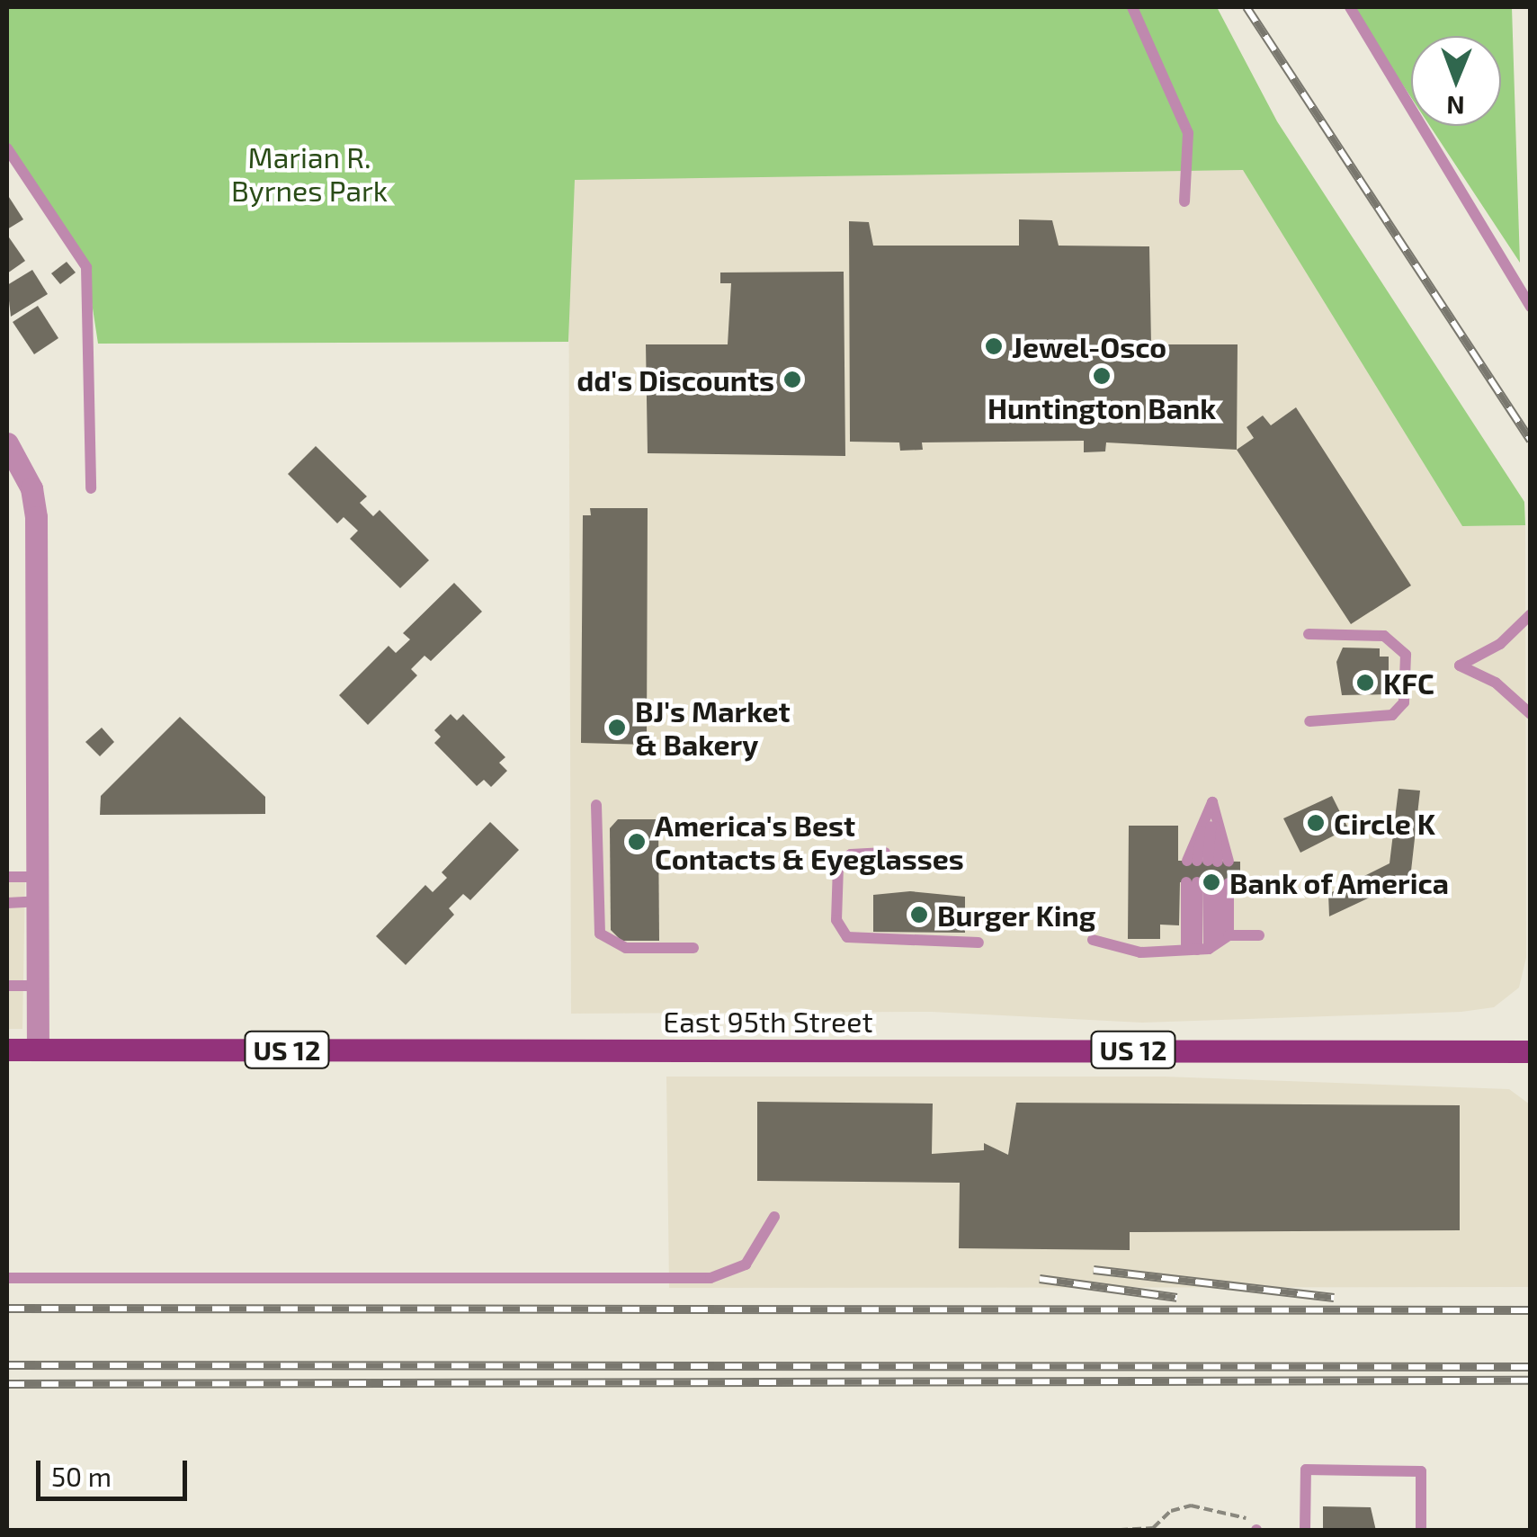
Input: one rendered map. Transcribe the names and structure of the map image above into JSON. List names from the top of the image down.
{
  "streets": {
    "main road": ["East 95th Street", "US 12"]
  },
  "parks": ["Marian R. Byrnes Park"],
  "places": [
    "Jewel-Osco",
    "Huntington Bank",
    "dd's Discounts",
    "KFC",
    "BJ's Market & Bakery",
    "Circle K",
    "America's Best Contacts & Eyeglasses",
    "Bank of America",
    "Burger King"
  ],
  "scale_bar": "50 m",
  "north": "bottom"
}
